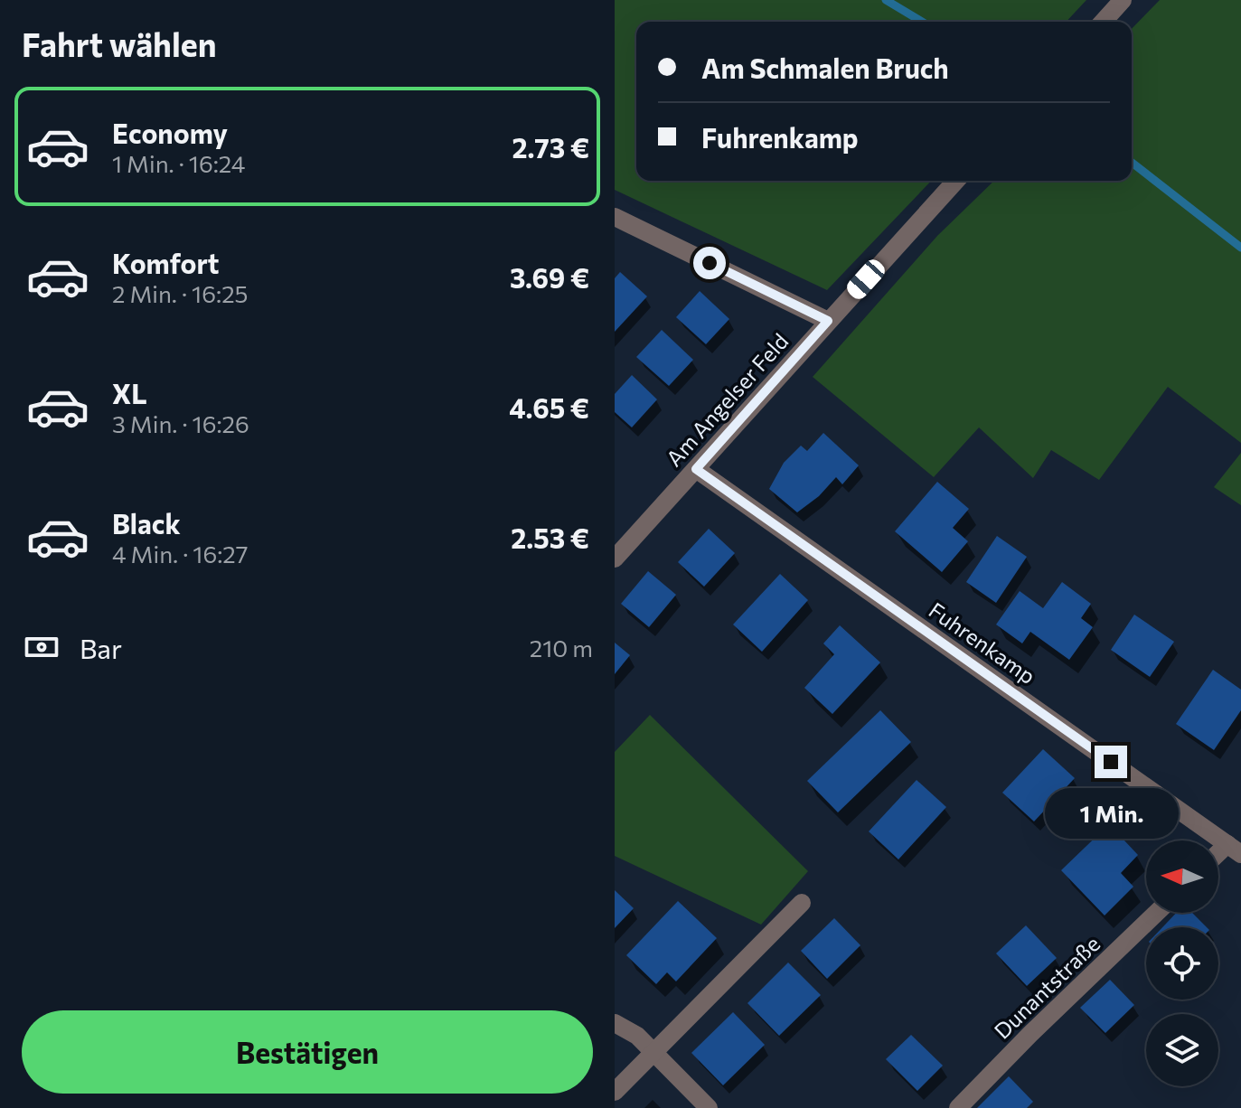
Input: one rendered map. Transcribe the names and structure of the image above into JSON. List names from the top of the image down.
{
  "streets": {
    "street": ["Am Angelser Feld", "Fuhrenkamp", "Dunantstraße"]
  },
  "crossings": [
    ["Am Angelser Feld", "Fuhrenkamp"]
  ],
  "north": "left",
  "page": {
    "heading": "Fahrt wählen",
    "banner": ["Am Schmalen Bruch", "Fuhrenkamp"],
    "list": [
      {
        "name": "Economy",
        "note": "1 Min. · 16:24",
        "value": "2.73 €"
      },
      {
        "name": "Komfort",
        "note": "2 Min. · 16:25",
        "value": "3.69 €"
      },
      {
        "name": "XL",
        "note": "3 Min. · 16:26",
        "value": "4.65 €"
      },
      {
        "name": "Black",
        "note": "4 Min. · 16:27",
        "value": "2.53 €"
      }
    ],
    "pay": ["Bar", "210 m"],
    "bubble": "1 Min.",
    "buttons": "Bestätigen"
  }
}
